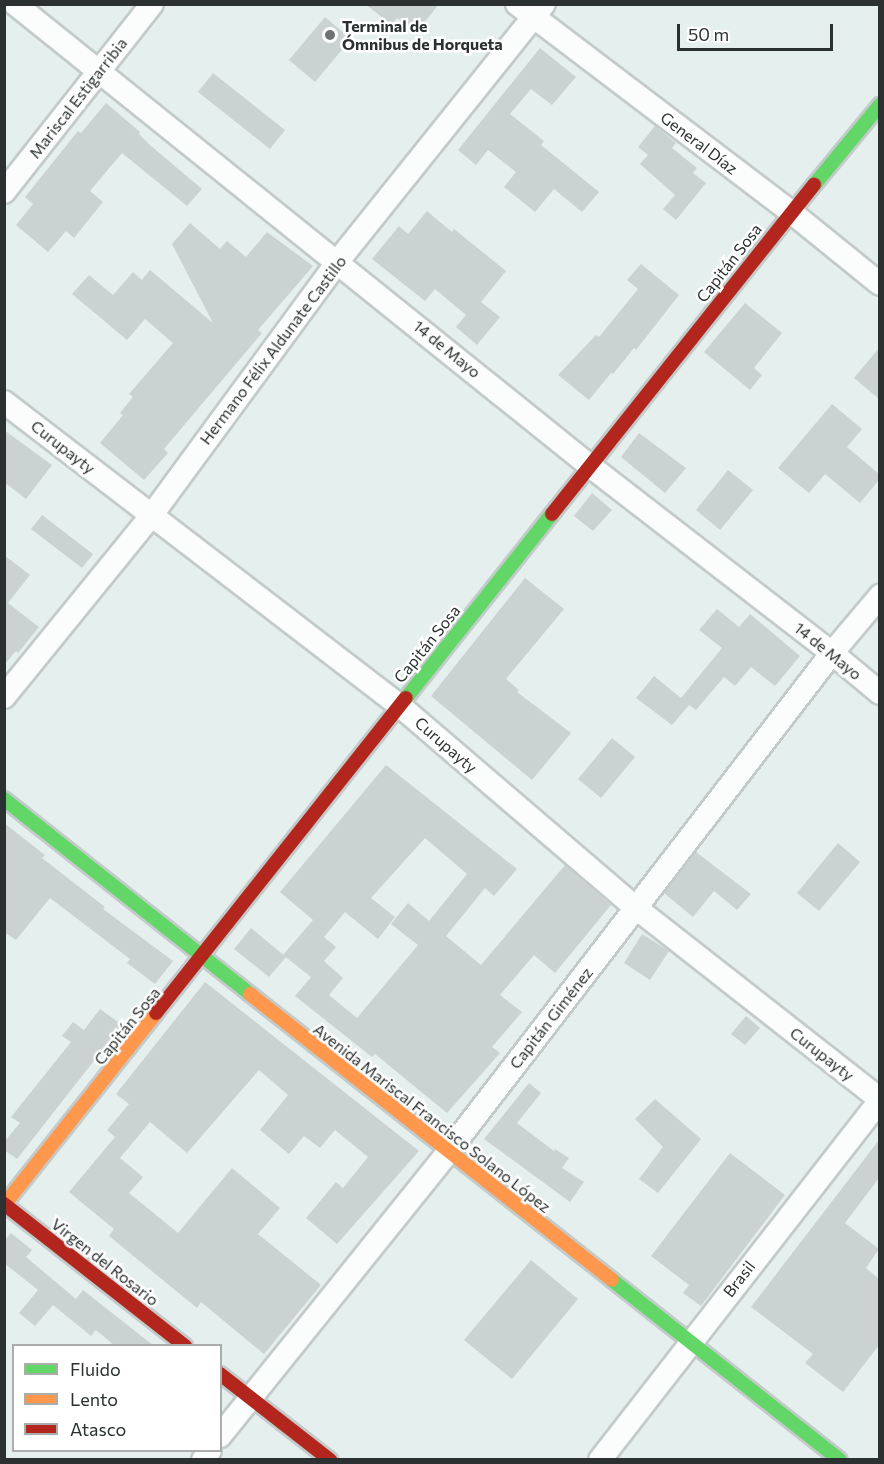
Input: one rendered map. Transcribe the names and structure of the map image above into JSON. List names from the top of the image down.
{
  "streets": {
    "main road": ["Capitán Sosa", "Avenida Mariscal Francisco Solano López", "Virgen del Rosario"],
    "street": [
      "Mariscal Estigarribia",
      "General Díaz",
      "14 de Mayo",
      "Hermano Félix Aldunate Castillo",
      "Curupayty",
      "Capitán Giménez",
      "Brasil"
    ]
  },
  "crossings": [
    ["Mariscal Estigarribia", "14 de Mayo"],
    ["General Díaz", "Capitán Sosa"],
    ["General Díaz", "Hermano Félix Aldunate Castillo"],
    ["Capitán Sosa", "14 de Mayo"],
    ["Capitán Sosa", "Curupayty"],
    ["Capitán Sosa", "Avenida Mariscal Francisco Solano López"],
    ["Capitán Sosa", "Virgen del Rosario"],
    ["14 de Mayo", "Hermano Félix Aldunate Castillo"],
    ["14 de Mayo", "Capitán Giménez"],
    ["Hermano Félix Aldunate Castillo", "Curupayty"],
    ["Curupayty", "Capitán Giménez"],
    ["Curupayty", "Brasil"],
    ["Capitán Giménez", "Avenida Mariscal Francisco Solano López"],
    ["Avenida Mariscal Francisco Solano López", "Brasil"]
  ],
  "places": ["Terminal de Ómnibus de Horqueta"],
  "legend": ["Fluido", "Lento", "Atasco"],
  "scale_bar": "50 m"
}
